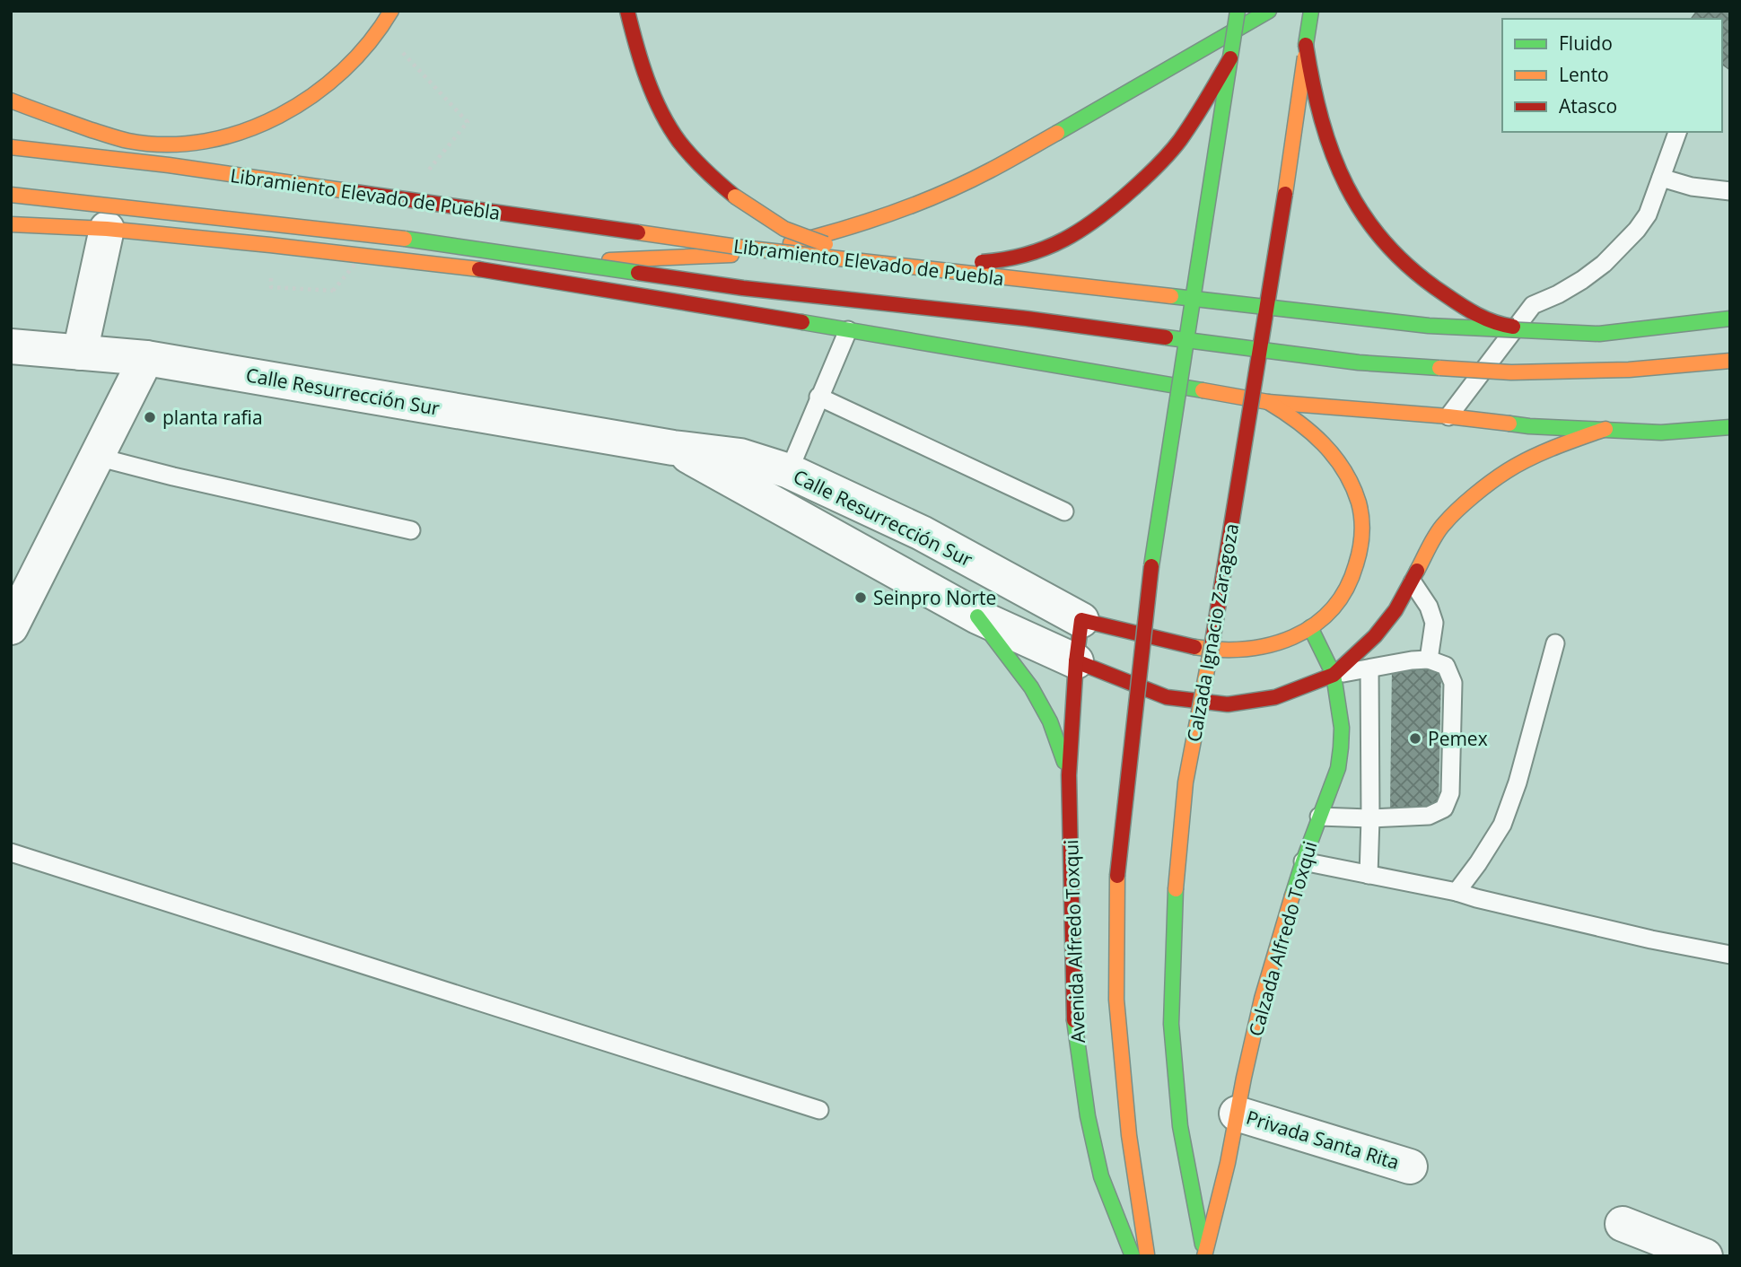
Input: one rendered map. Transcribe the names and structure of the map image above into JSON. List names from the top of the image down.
{
  "streets": {
    "main road": [
      "Libramiento Elevado de Puebla",
      "Calzada Ignacio Zaragoza",
      "Calzada Alfredo Toxqui",
      "Avenida Alfredo Toxqui"
    ],
    "street": ["Calle Resurrección Sur", "Privada Santa Rita"]
  },
  "crossings": [
    ["Calle Resurrección Sur", "Avenida Alfredo Toxqui"],
    ["Calzada Ignacio Zaragoza", "Calzada Alfredo Toxqui"],
    ["Calzada Alfredo Toxqui", "Privada Santa Rita"]
  ],
  "places": ["planta rafia", "Seinpro Norte", "Pemex"],
  "legend": ["Fluido", "Lento", "Atasco"]
}
